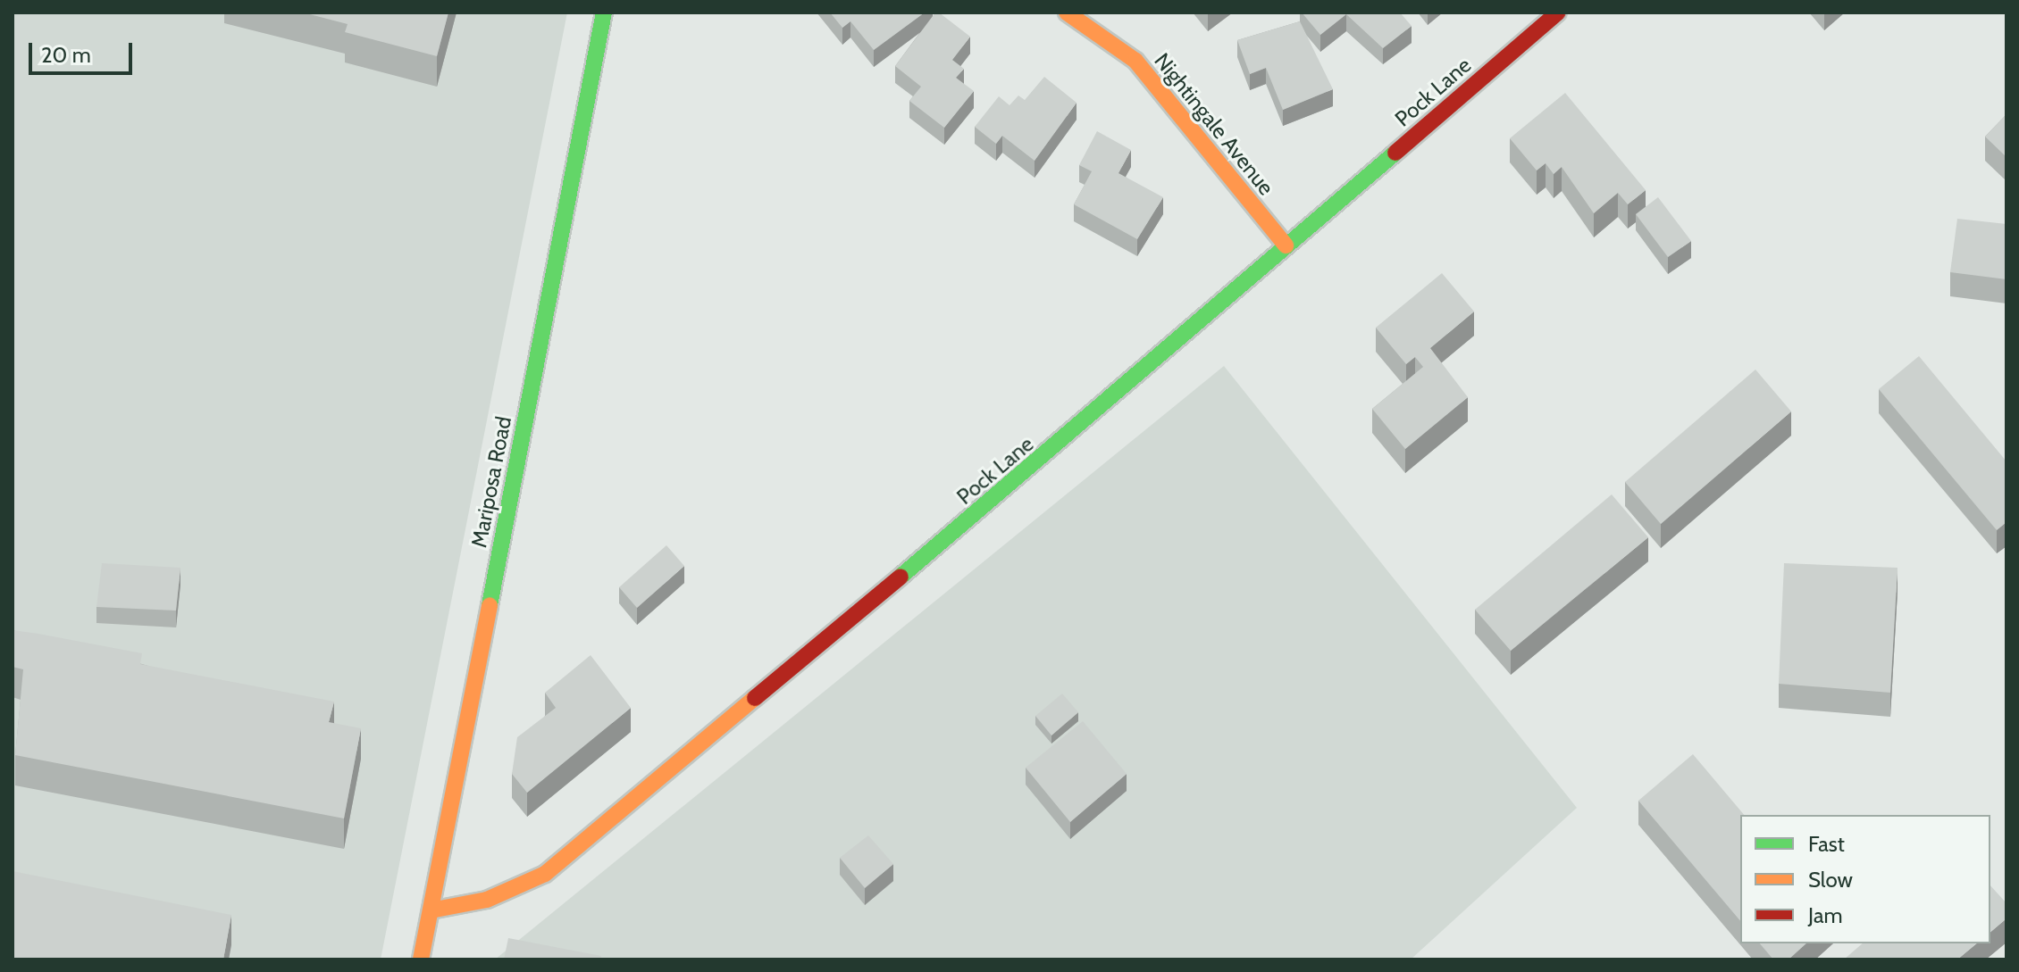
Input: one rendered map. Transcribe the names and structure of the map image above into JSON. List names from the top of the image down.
{
  "streets": {
    "street": ["Pock Lane", "Nightingale Avenue", "Mariposa Road"]
  },
  "crossings": [
    ["Pock Lane", "Nightingale Avenue"],
    ["Pock Lane", "Mariposa Road"]
  ],
  "legend": ["Fast", "Slow", "Jam"],
  "scale_bar": "20 m"
}
